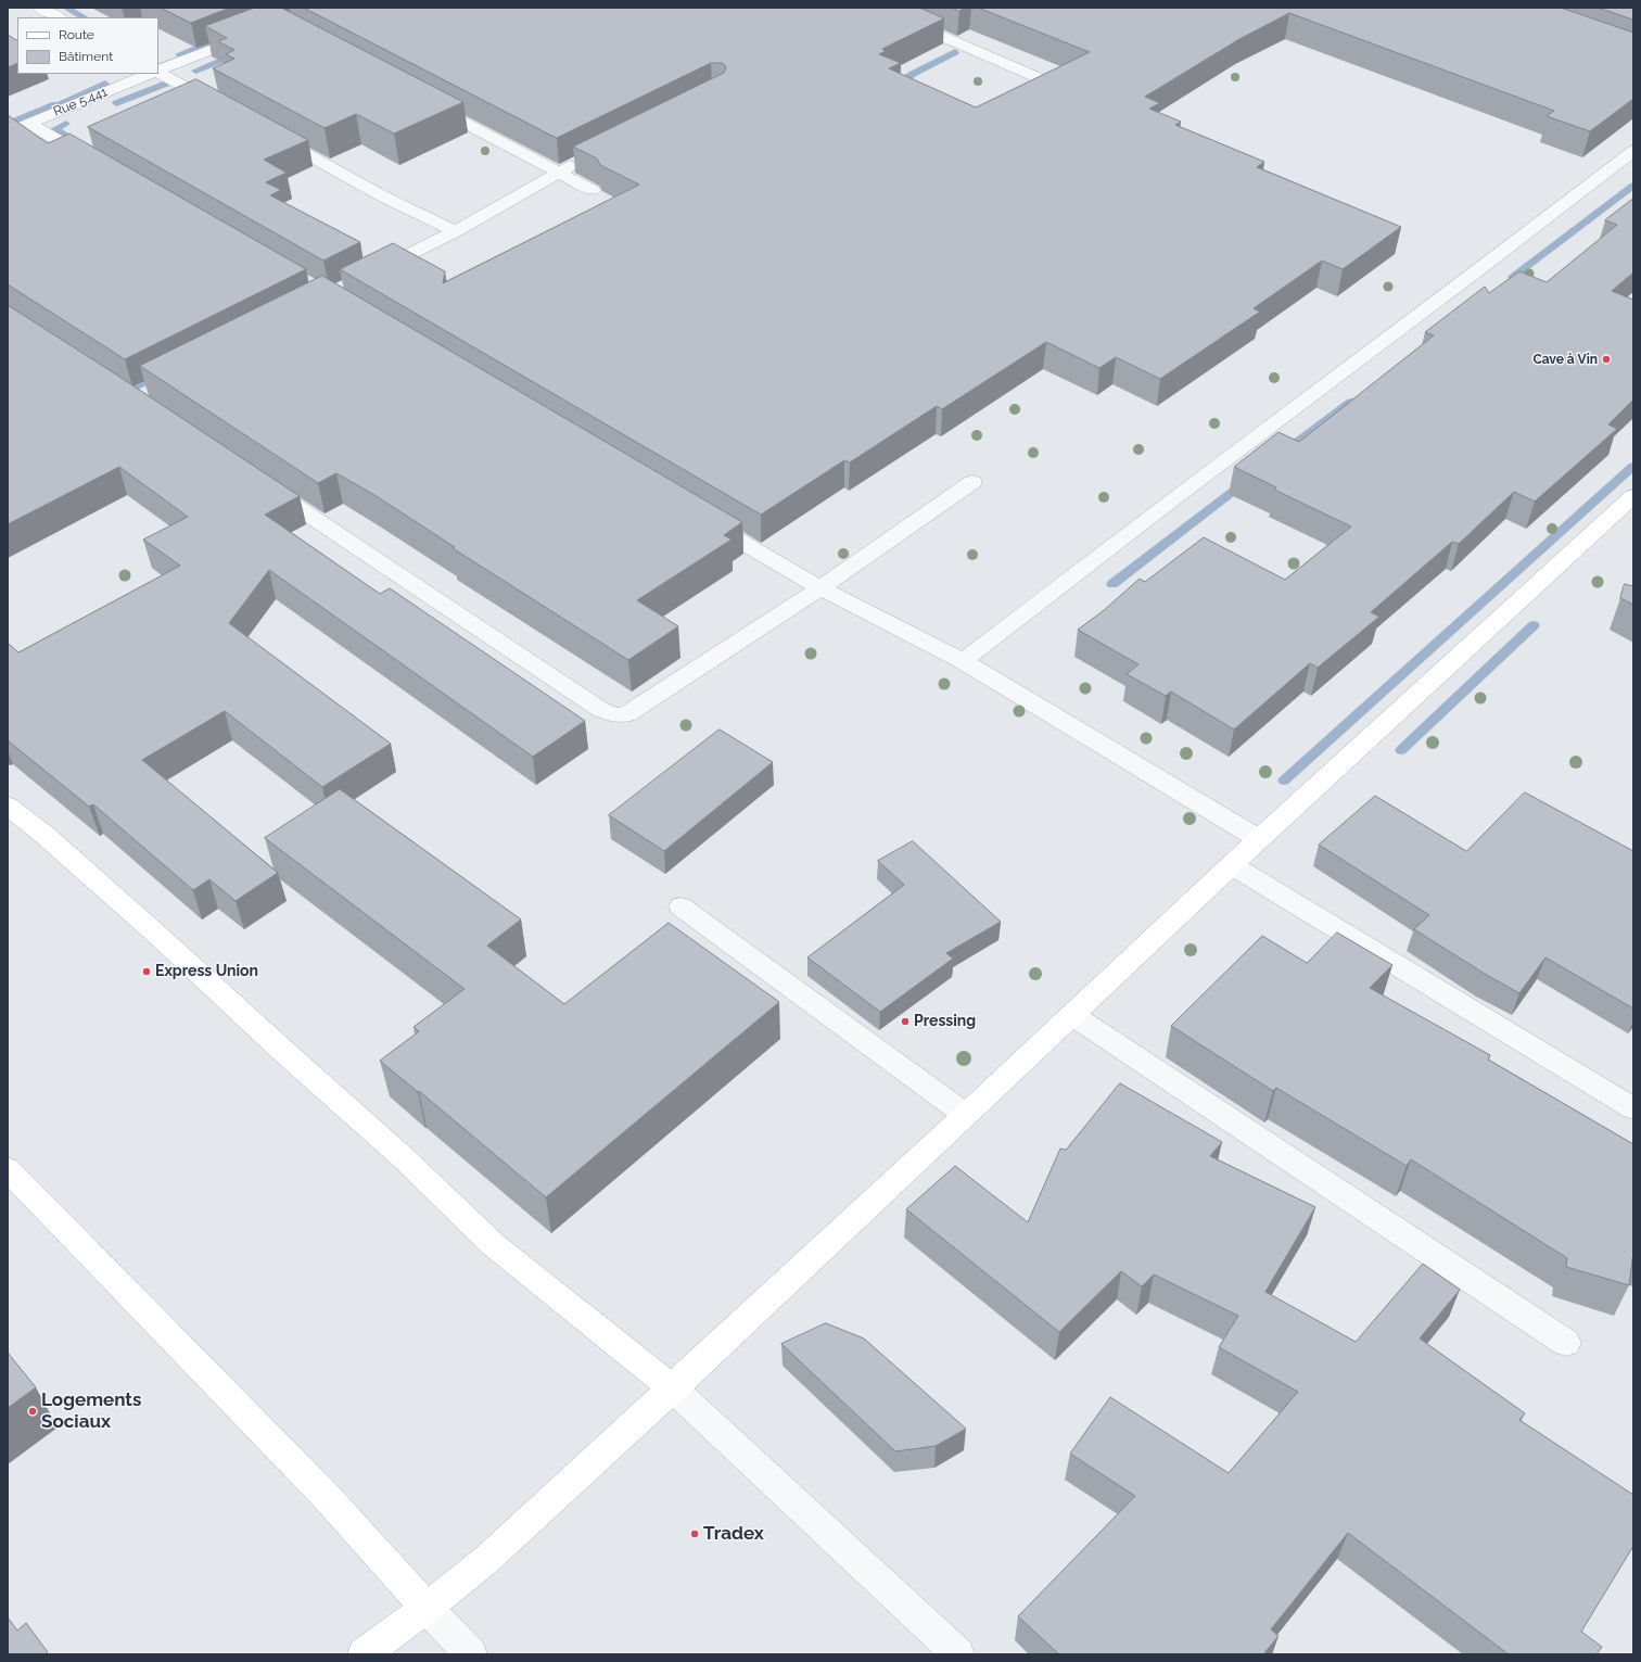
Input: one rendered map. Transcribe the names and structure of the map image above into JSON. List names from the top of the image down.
{
  "streets": {
    "street": ["Rue 5.441"]
  },
  "places": [
    "Cave à Vin",
    "Express Union",
    "Pressing",
    "Logements Sociaux",
    "Tradex"
  ],
  "legend": ["Route", "Bâtiment"]
}
